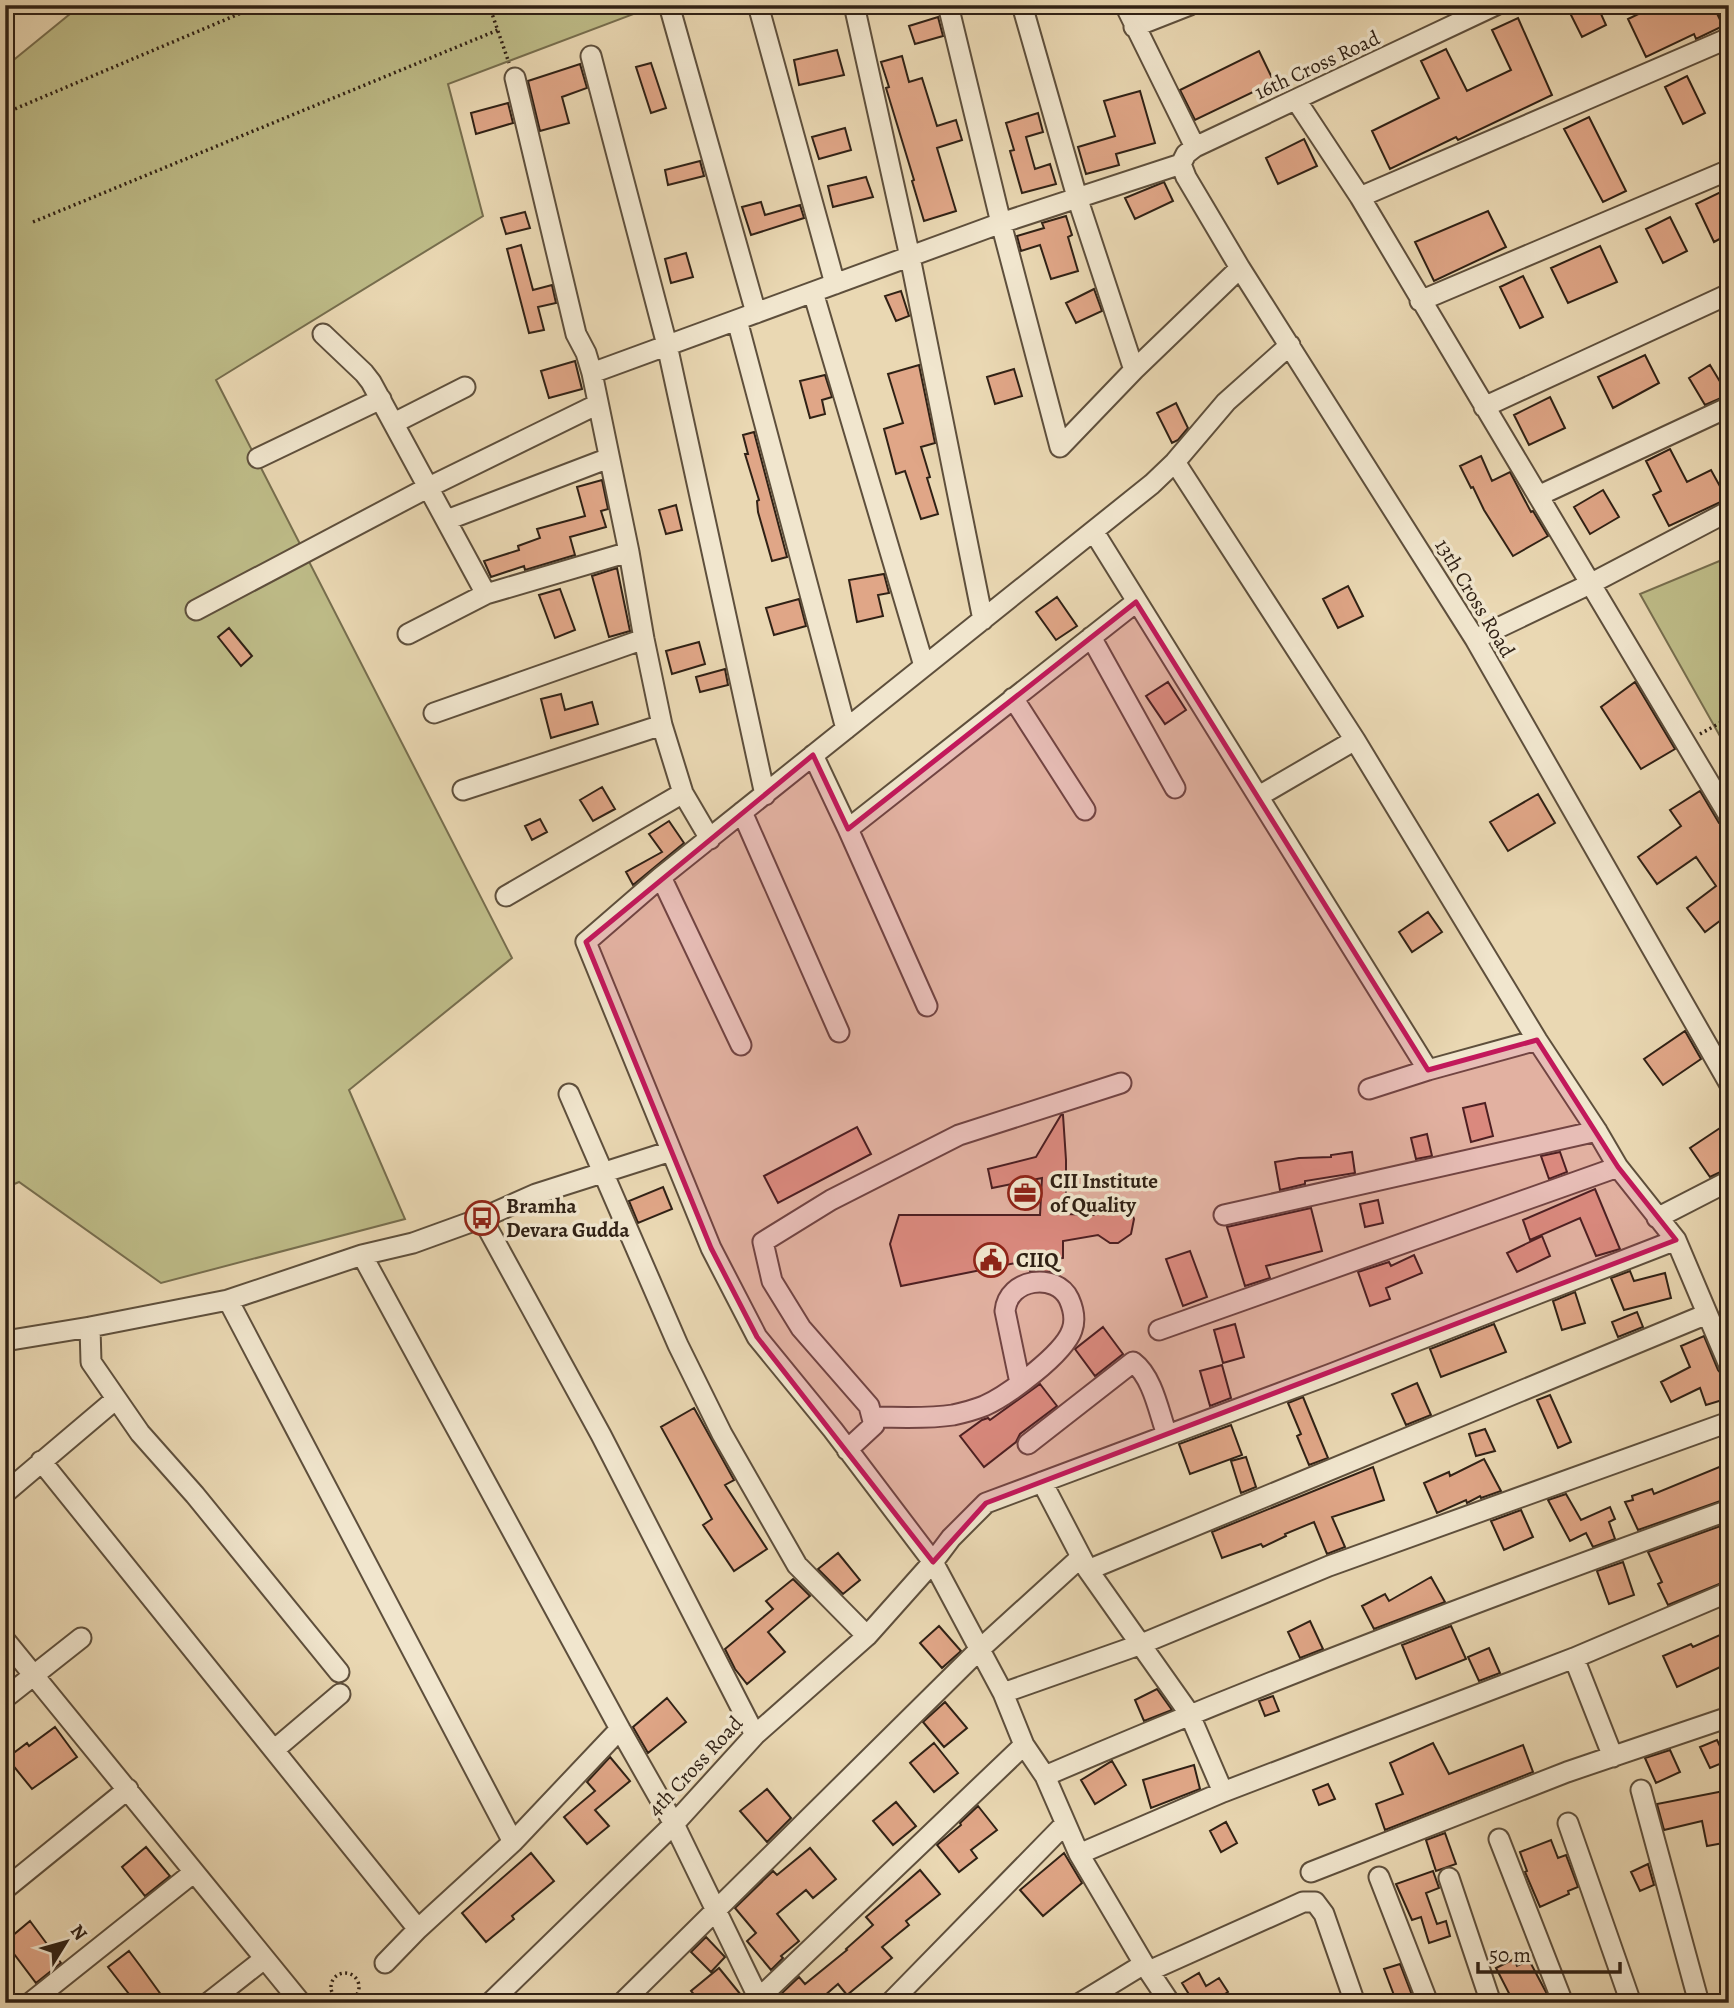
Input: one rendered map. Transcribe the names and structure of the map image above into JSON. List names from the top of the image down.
{
  "streets": {
    "street": ["16th Cross Road", "13th Cross Road", "4th Cross Road"]
  },
  "places": {
    "office": ["CII Institute of Quality"],
    "bus stop": ["Bramha Devara Gudda"],
    "public building": ["CIIQ"]
  },
  "scale_bar": "50 m",
  "north": "top right"
}
